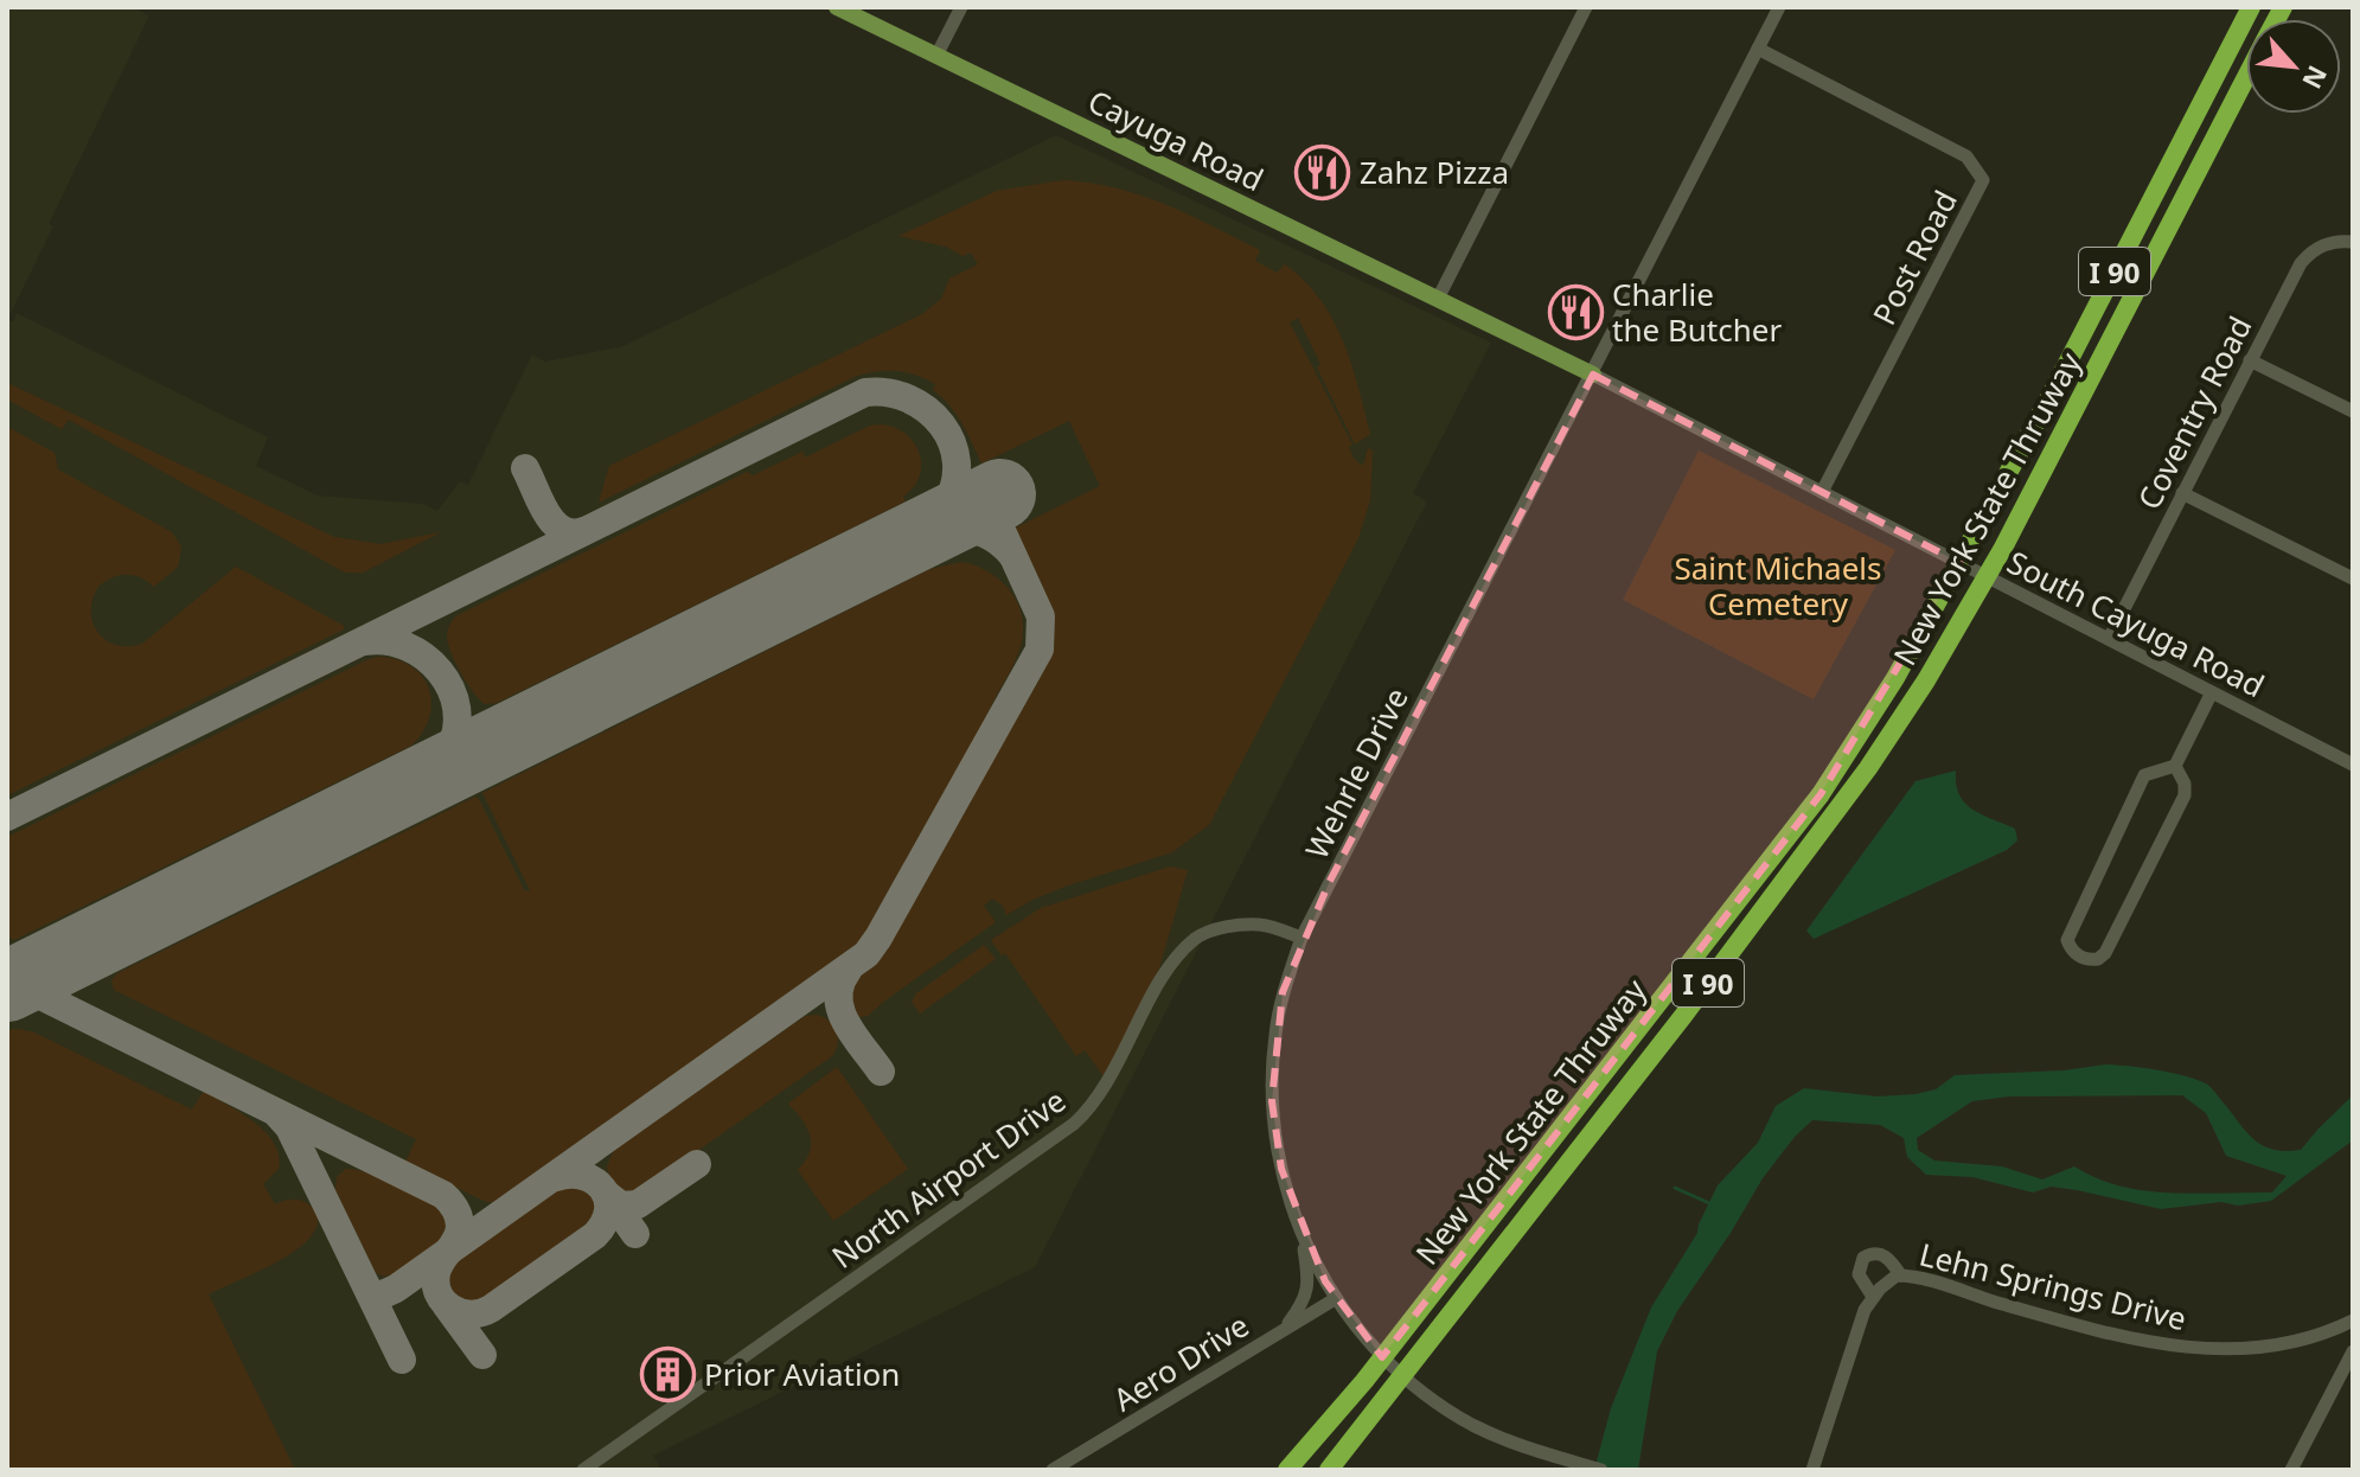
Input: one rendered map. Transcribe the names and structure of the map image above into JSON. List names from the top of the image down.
{
  "streets": {
    "highway": ["I 90", "New York State Thruway"],
    "main road": ["Cayuga Road"],
    "street": [
      "Post Road",
      "Coventry Road",
      "South Cayuga Road",
      "Wehrle Drive",
      "North Airport Drive",
      "Lehn Springs Drive",
      "Aero Drive"
    ]
  },
  "crossings": [
    ["Cayuga Road", "South Cayuga Road"],
    ["Cayuga Road", "Wehrle Drive"],
    ["Post Road", "South Cayuga Road"],
    ["Post Road", "Wehrle Drive"],
    ["Coventry Road", "South Cayuga Road"],
    ["South Cayuga Road", "Wehrle Drive"],
    ["Wehrle Drive", "North Airport Drive"],
    ["Wehrle Drive", "Aero Drive"]
  ],
  "parks": ["Saint Michaels Cemetery"],
  "places": {
    "restaurant": ["Zahz Pizza", "Charlie the Butcher"],
    "building": ["Prior Aviation"]
  },
  "north": "bottom right"
}
